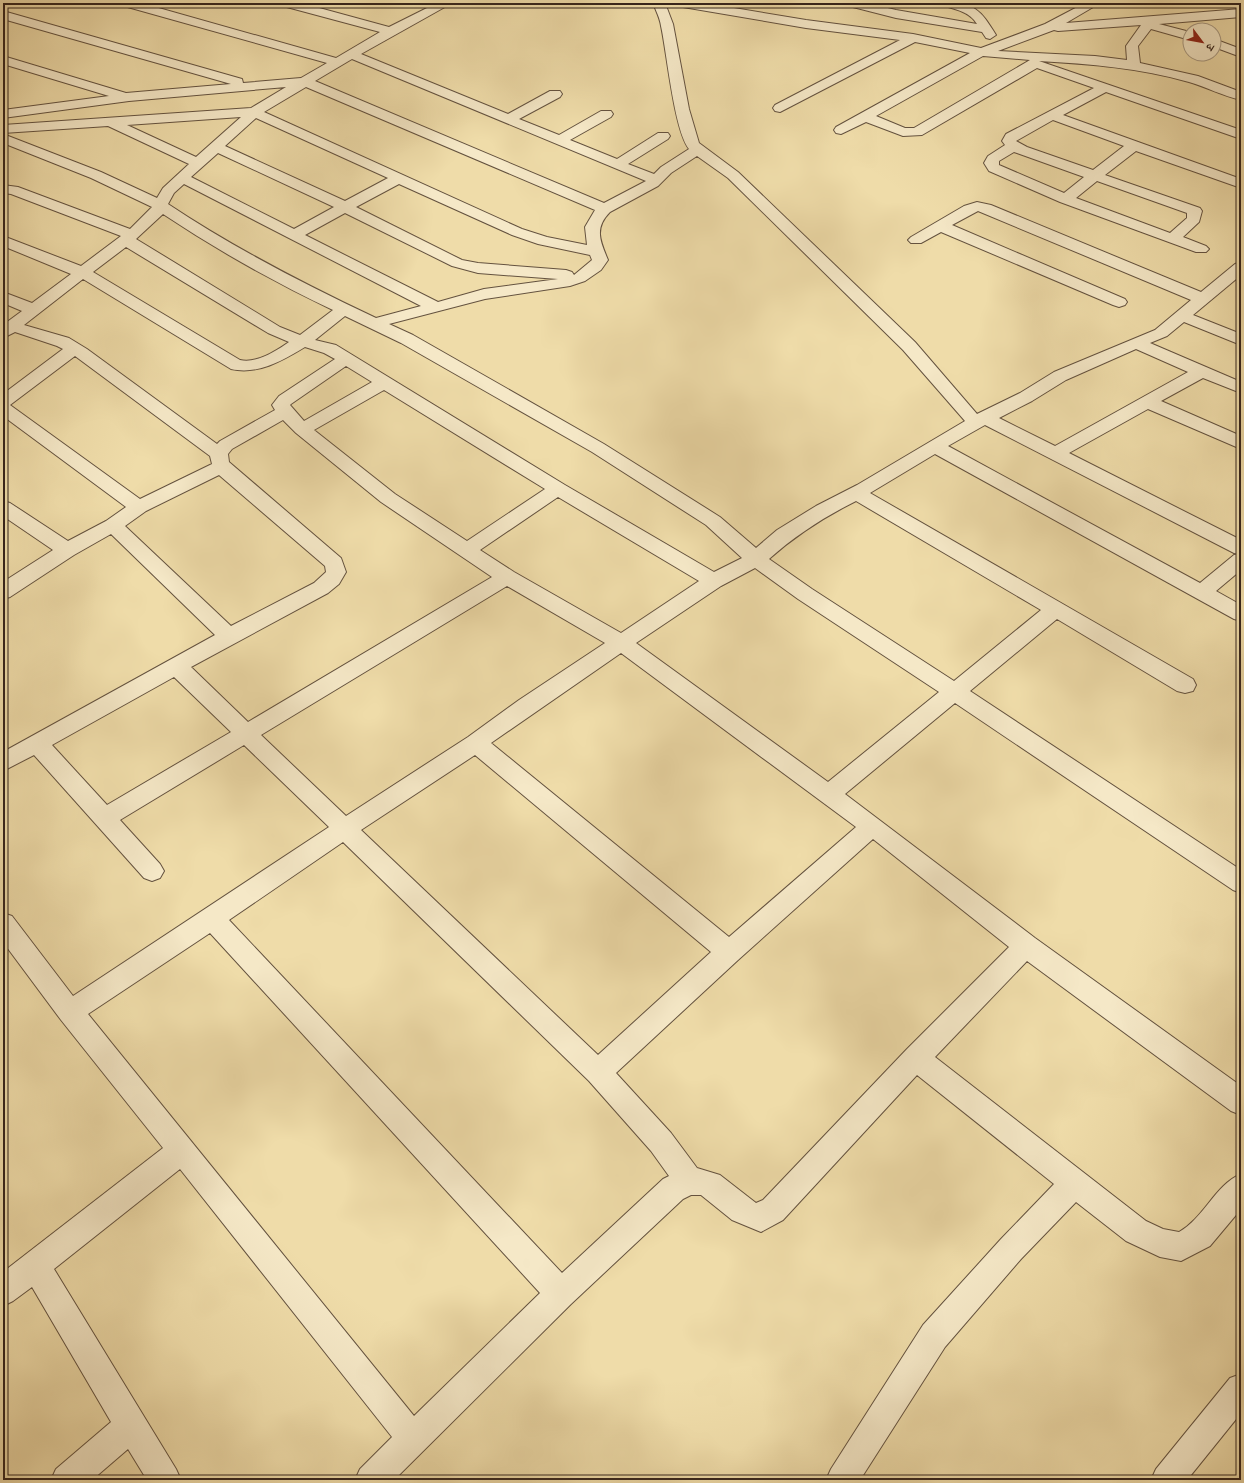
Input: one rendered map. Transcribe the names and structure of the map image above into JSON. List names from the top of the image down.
{
  "north": "bottom right"
}
